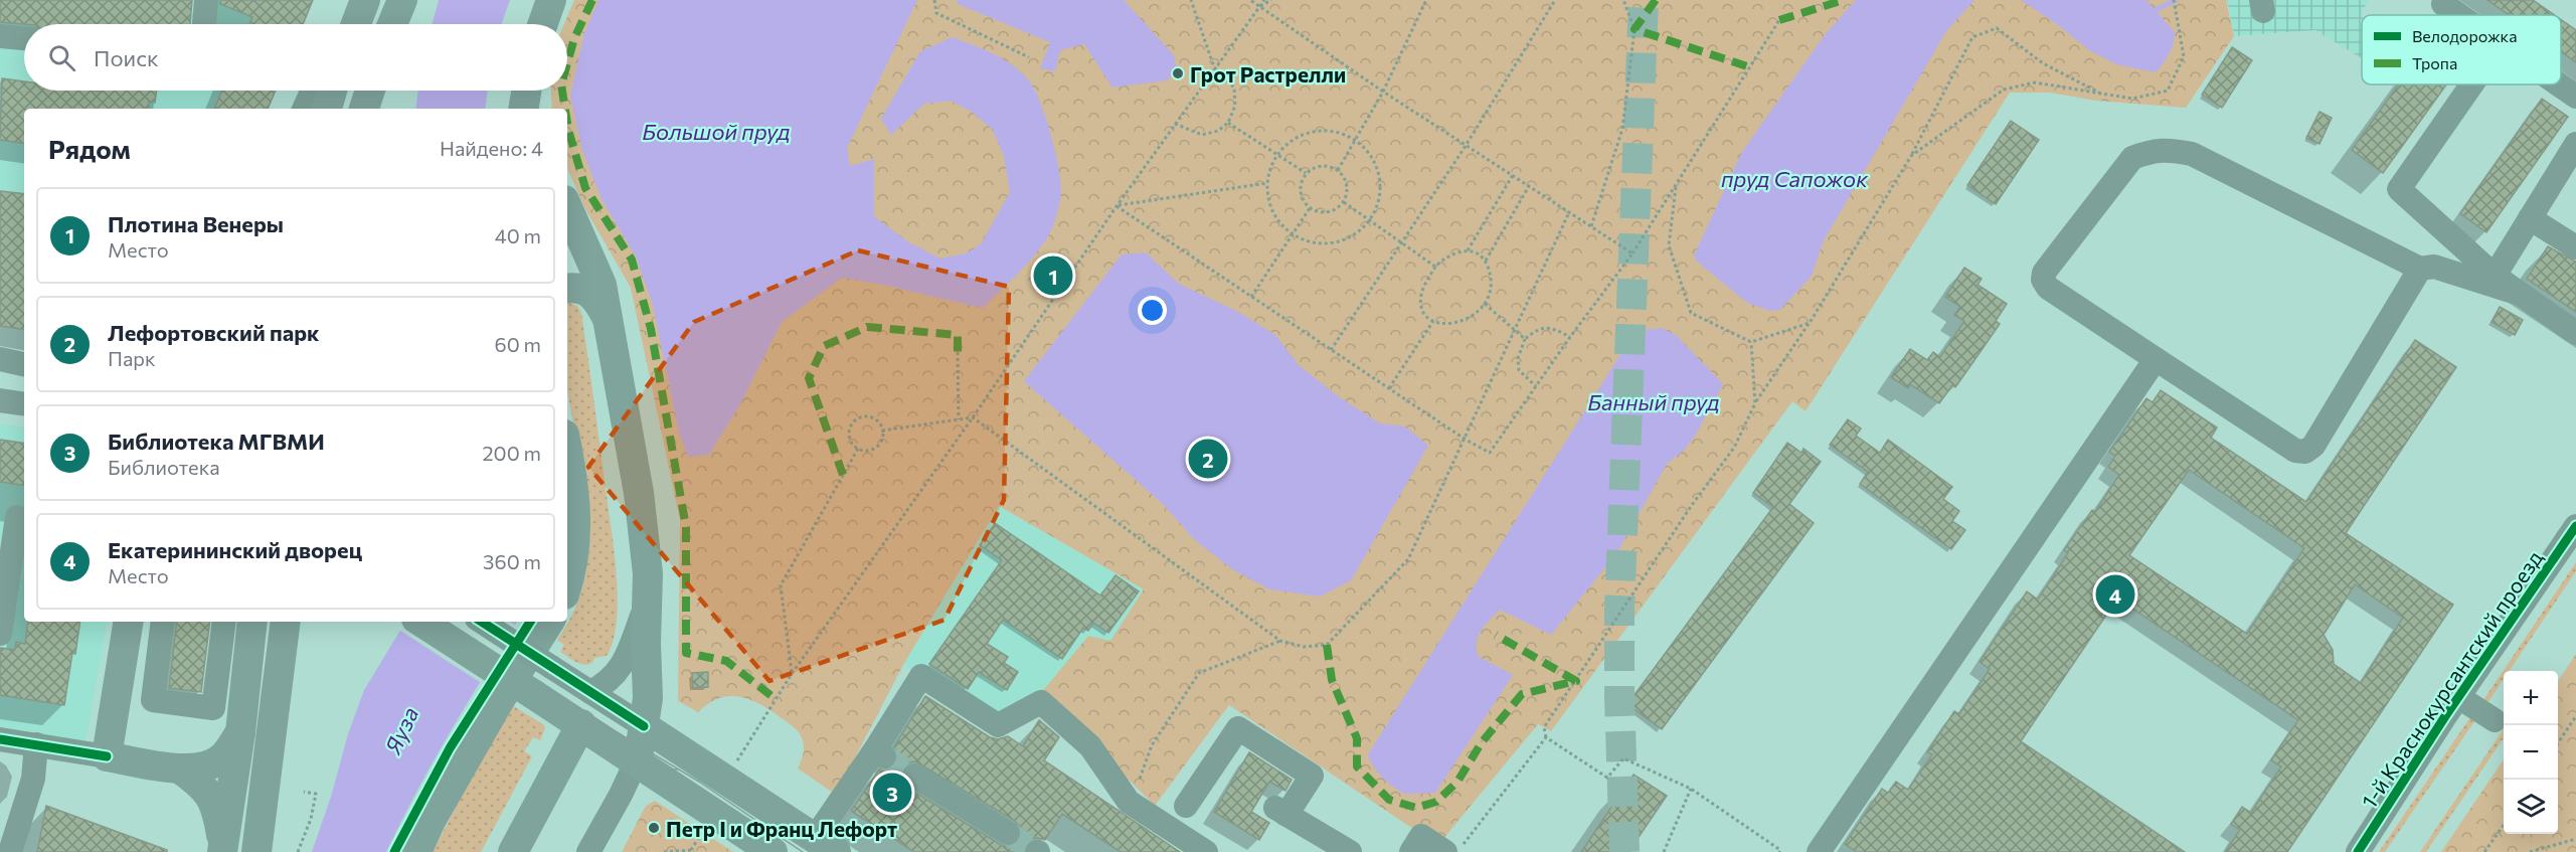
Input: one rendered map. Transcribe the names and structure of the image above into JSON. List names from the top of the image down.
{
  "streets": {
    "street": ["1-й Краснокурсантский проезд"]
  },
  "water": [
    "Большой пруд",
    "пруд Сапожок",
    "Банный пруд",
    "Яуза"
  ],
  "places": ["Грот Растрелли", "Петр I и Франц Лефорт"],
  "legend": ["Велодорожка", "Тропа"],
  "page": {
    "search": "Поиск",
    "heading": ["Рядом", "Найдено: 4"],
    "list": [
      {
        "mark": "1",
        "name": "Плотина Венеры",
        "note": "Место",
        "value": "40 m"
      },
      {
        "mark": "2",
        "name": "Лефортовский парк",
        "note": "Парк",
        "value": "60 m"
      },
      {
        "mark": "3",
        "name": "Библиотека МГВМИ",
        "note": "Библиотека",
        "value": "200 m"
      },
      {
        "mark": "4",
        "name": "Екатерининский дворец",
        "note": "Место",
        "value": "360 m"
      }
    ],
    "pins": [
      "1",
      "2",
      "4",
      "3"
    ],
    "map_buttons": ["+", "−"]
  }
}
